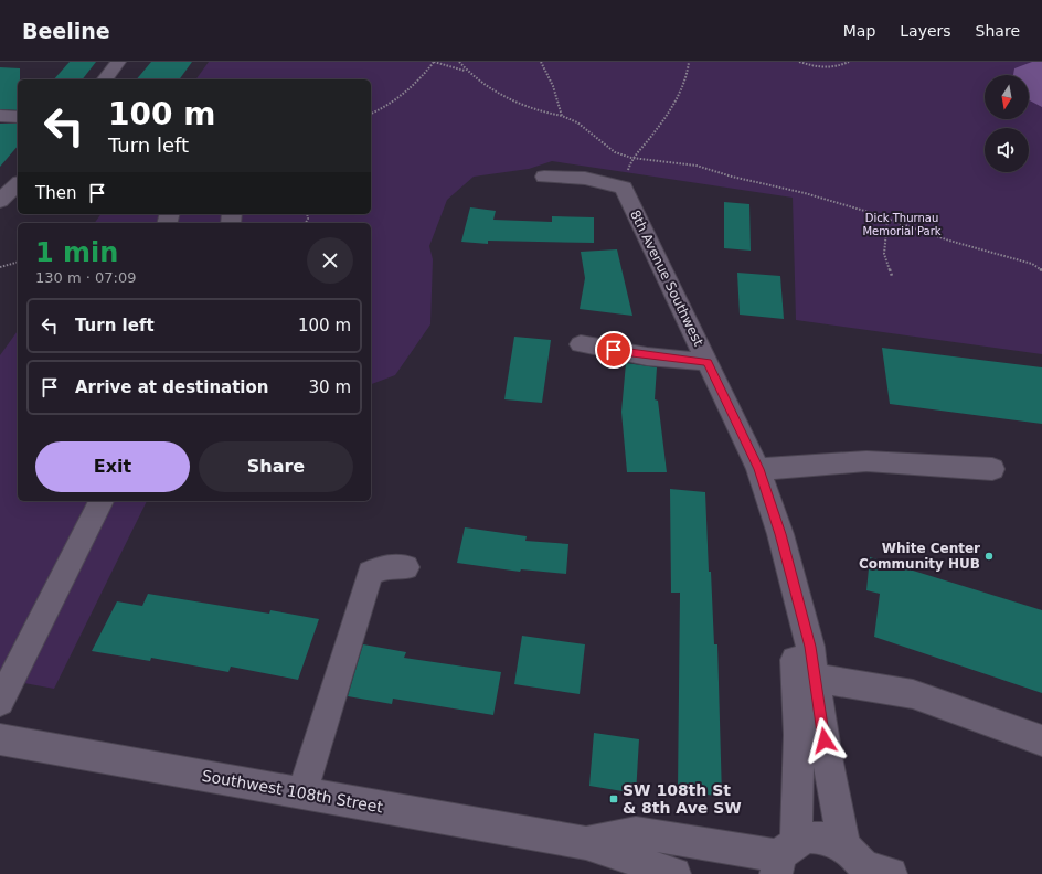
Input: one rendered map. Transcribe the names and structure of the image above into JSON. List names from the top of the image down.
{
  "streets": {
    "street": ["8th Avenue Southwest", "Southwest 108th Street"]
  },
  "crossings": [
    ["8th Avenue Southwest", "Southwest 108th Street"]
  ],
  "parks": ["Dick Thurnau Memorial Park"],
  "places": {
    "other": ["White Center Community HUB"],
    "transit": ["SW 108th St & 8th Ave SW"]
  },
  "north": "bottom",
  "page": {
    "header": "Beeline",
    "nav": ["Map", "Layers", "Share"],
    "turn": ["100 m", "Turn left"],
    "then": "Then",
    "heading": ["1 min", "130 m · 07:09"],
    "list": [
      {
        "name": "Turn left",
        "value": "100 m"
      },
      {
        "name": "Arrive at destination",
        "value": "30 m"
      }
    ],
    "buttons": ["Exit", "Share"]
  }
}
